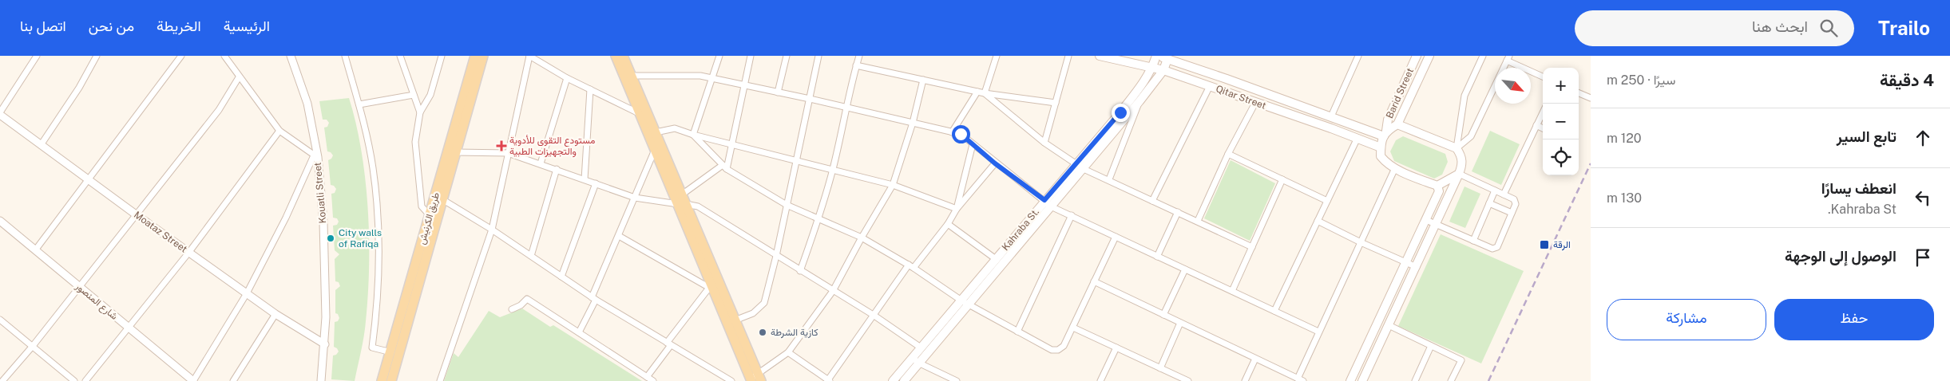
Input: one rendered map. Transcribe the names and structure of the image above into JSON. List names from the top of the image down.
{
  "streets": {
    "main road": [
      "Barid Street",
      "Qitar Street",
      "طريق الكرنيش",
      "Kahraba St."
    ],
    "street": ["Kouatli Street", "Moataz Street", "شارع المنصور"]
  },
  "crossings": [
    ["Barid Street", "Qitar Street"],
    ["Qitar Street", "Kahraba St."],
    ["Kouatli Street", "Moataz Street"]
  ],
  "places": {
    "health": ["مستودع التقوى للأدوية والتجهيزات الطبية"],
    "other": ["City walls of Rafiqa", "كازية الشرطة"],
    "transit": ["الرقة"]
  },
  "north": "bottom right",
  "page": {
    "header": "Trailo",
    "search": "ابحث هنا",
    "nav": [
      "الرئيسية",
      "الخريطة",
      "من نحن",
      "اتصل بنا"
    ],
    "heading": ["4 دقيقة", "سيرًا · 250 m"],
    "map_buttons": ["+", "−"],
    "list": [
      ["تابع السير", "120 m"],
      ["انعطف يسارًا", "Kahraba St.", "130 m"],
      "الوصول إلى الوجهة"
    ],
    "buttons": ["حفظ", "مشاركة"]
  }
}
